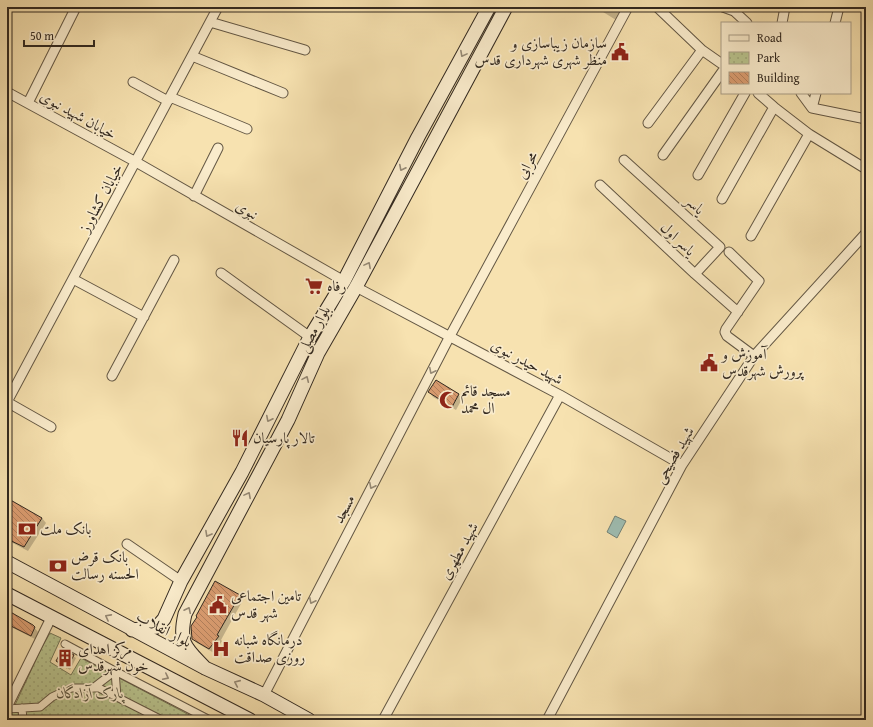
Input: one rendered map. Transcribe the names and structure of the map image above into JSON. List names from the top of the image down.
{
  "streets": {
    "main road": ["بلوار مصلی", "بلوار انقلاب"],
    "street": [
      "خیابان شهید نبوی",
      "محرابی",
      "خیابان کشاورز",
      "یاسر",
      "نبوی",
      "یاسر اول",
      "شهید حیدر نبوی",
      "شهید فصیحی",
      "مسجد",
      "شهید مطهری"
    ]
  },
  "crossings": [
    ["خیابان شهید نبوی", "خیابان کشاورز"],
    ["خیابان شهید نبوی", "نبوی"],
    ["محرابی", "شهید حیدر نبوی"],
    ["محرابی", "مسجد"],
    ["خیابان کشاورز", "نبوی"],
    ["یاسر", "یاسر اول"],
    ["نبوی", "بلوار مصلی"],
    ["بلوار مصلی", "شهید حیدر نبوی"],
    ["بلوار مصلی", "بلوار انقلاب"],
    ["شهید حیدر نبوی", "شهید فصیحی"],
    ["شهید حیدر نبوی", "مسجد"],
    ["شهید حیدر نبوی", "شهید مطهری"],
    ["مسجد", "بلوار انقلاب"]
  ],
  "one_way": ["مسجد"],
  "parks": ["پارک آزادگان"],
  "places": {
    "public building": ["سازمان زیباسازی و منظر شهری شهرداری قدس", "آموزش و پرورش شهرقدس", "تامین اجتماعی شهر قدس"],
    "supermarket": ["رفاه"],
    "mosque": ["مسجد قائم ال محمد"],
    "restaurant": ["تالار پارسیان"],
    "bank": ["بانک ملت", "بانک قرض الحسنه رسالت"],
    "hospital": ["درمانگاه شبانه روزی صداقت"],
    "building": ["مرکز اهدای خون شهرقدس"]
  },
  "legend": ["Road", "Park", "Building"],
  "scale_bar": "50 m"
}
